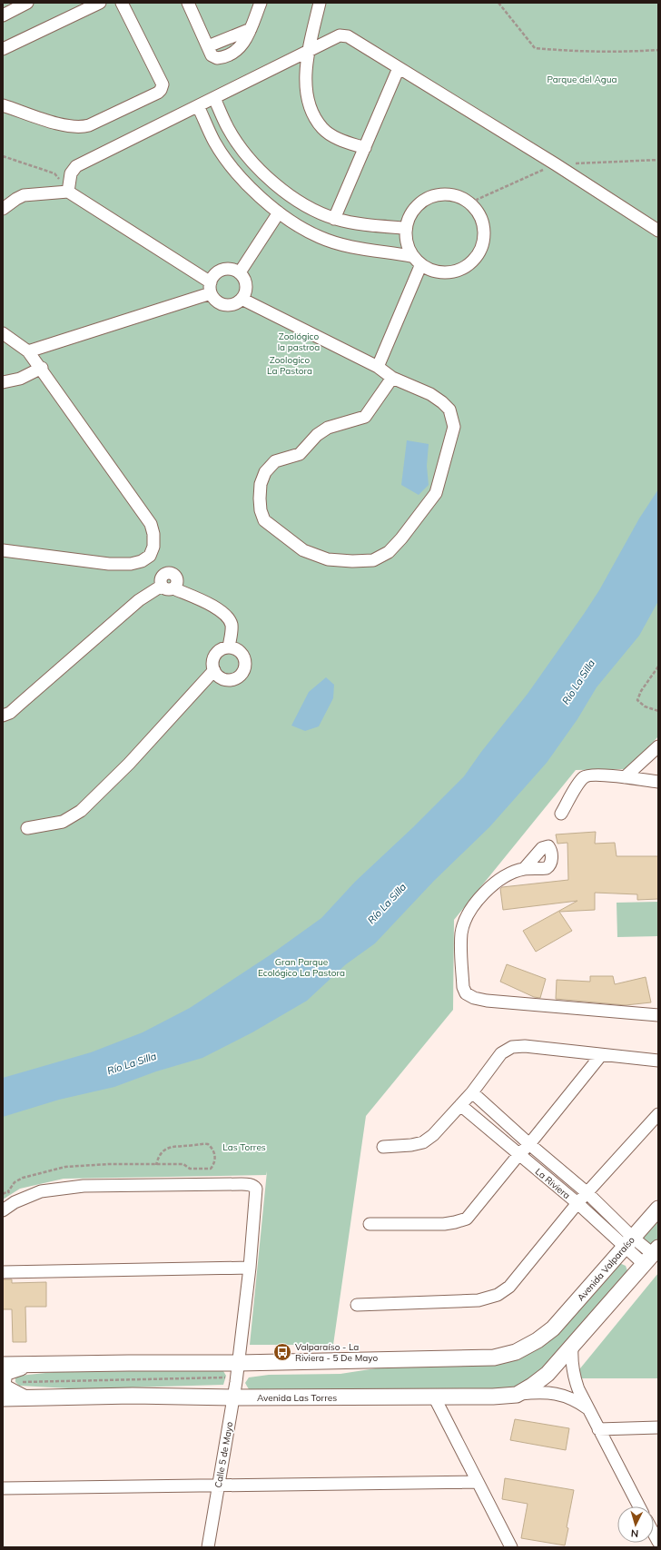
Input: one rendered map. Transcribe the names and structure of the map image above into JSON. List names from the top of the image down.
{
  "streets": {
    "main road": ["Avenida Valparaíso", "Avenida Las Torres"],
    "street": ["La Riviera", "Calle 5 de Mayo"]
  },
  "crossings": [
    ["La Riviera", "Avenida Valparaíso"],
    ["Avenida Valparaíso", "Calle 5 de Mayo"],
    ["Avenida Las Torres", "Calle 5 de Mayo"]
  ],
  "water": ["Río La Silla"],
  "parks": [
    "Parque del Agua",
    "Zoológico la pastroa",
    "Zoologico La Pastora",
    "Gran Parque Ecológico La Pastora",
    "Las Torres"
  ],
  "places": {
    "bus stop": ["Valparaíso - La Riviera - 5 De Mayo"]
  },
  "north": "bottom"
}
